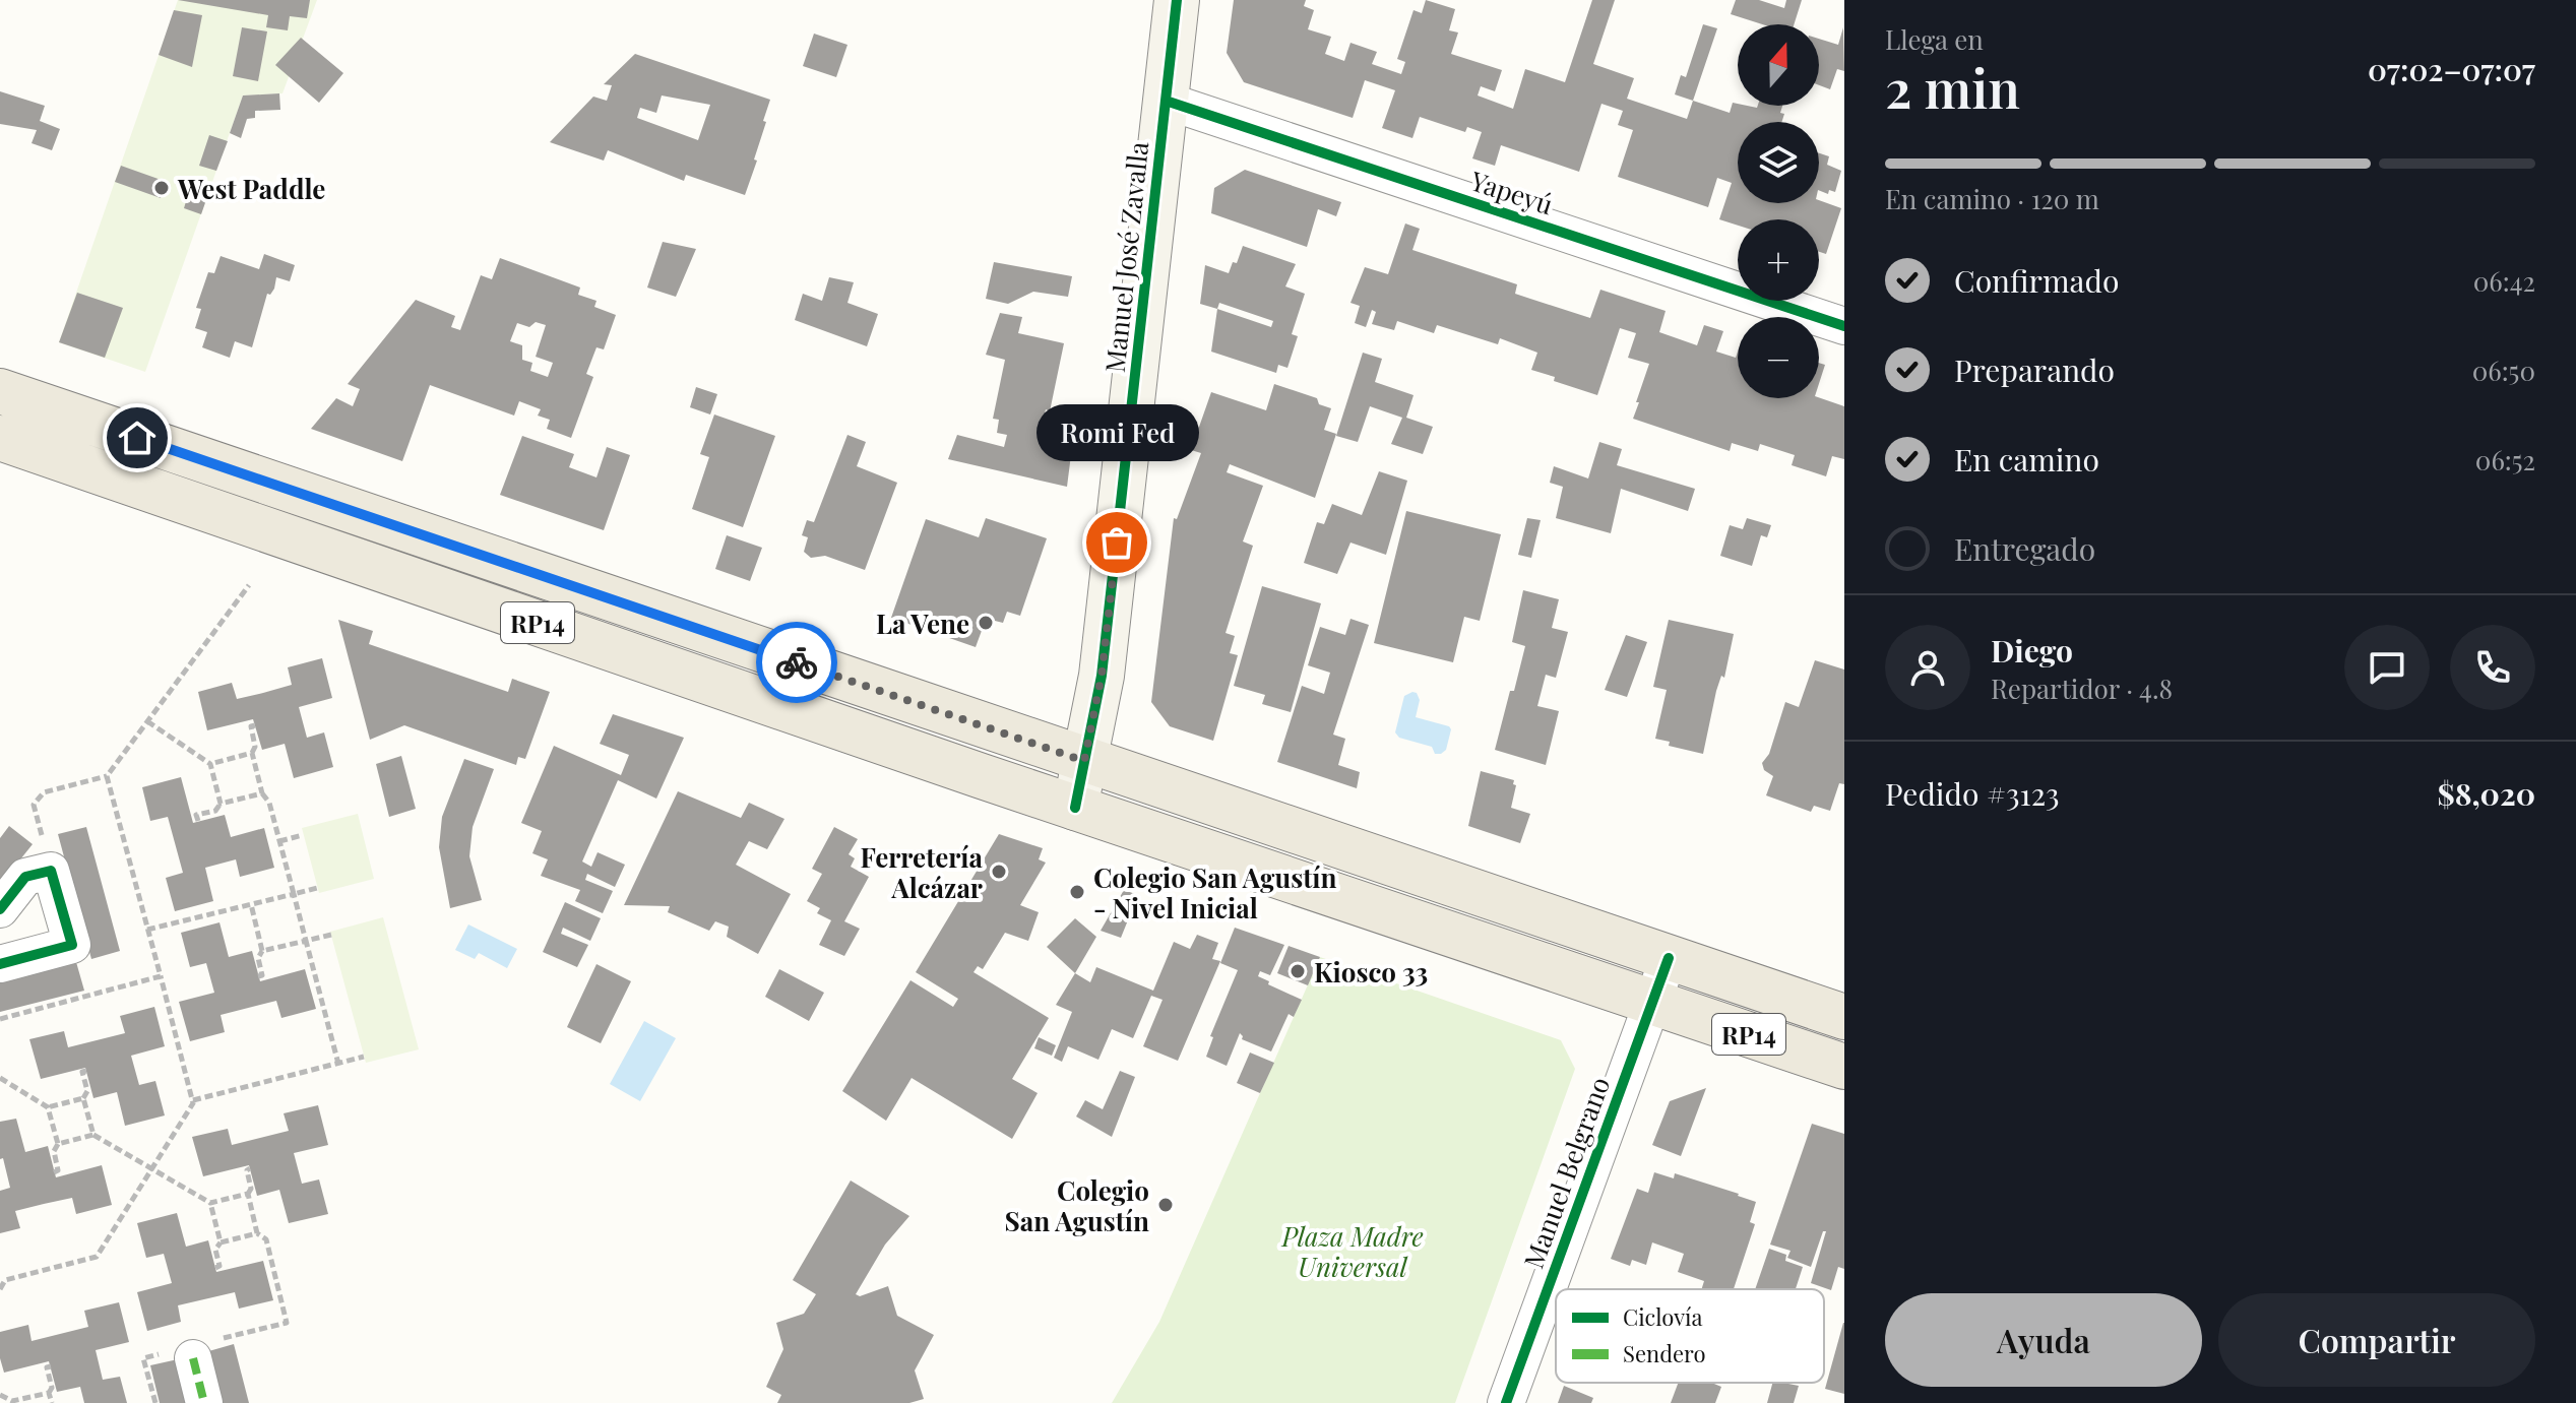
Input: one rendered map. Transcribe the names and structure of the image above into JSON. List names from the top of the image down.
{
  "streets": {
    "main road": ["RP14"],
    "street": ["Yapeyú", "Manuel José Zavalla", "Manuel Belgrano"]
  },
  "crossings": [
    ["Yapeyú", "Manuel José Zavalla"],
    ["Manuel José Zavalla", "RP14"],
    ["RP14", "Manuel Belgrano"]
  ],
  "parks": ["Plaza Madre Universal"],
  "places": [
    "West Paddle",
    "Romi Fed",
    "La Vene",
    "Ferretería Alcázar",
    "Colegio San Agustín - Nivel Inicial",
    "Kiosco 33",
    "Colegio San Agustín"
  ],
  "legend": ["Ciclovía", "Sendero"],
  "north": "top",
  "page": {
    "heading": ["2 min", "Llega en", "07:02–07:07"],
    "panel": [
      "Diego",
      "Repartidor · 4.8",
      "Pedido #3123",
      "$8,020"
    ],
    "map_buttons": ["+", "−"],
    "bar": "En camino · 120 m",
    "list": [
      ["Confirmado", "06:42"],
      ["Preparando", "06:50"],
      ["En camino", "06:52"],
      "Entregado"
    ],
    "bubble": "Romi Fed",
    "buttons": ["Ayuda", "Compartir"]
  }
}
